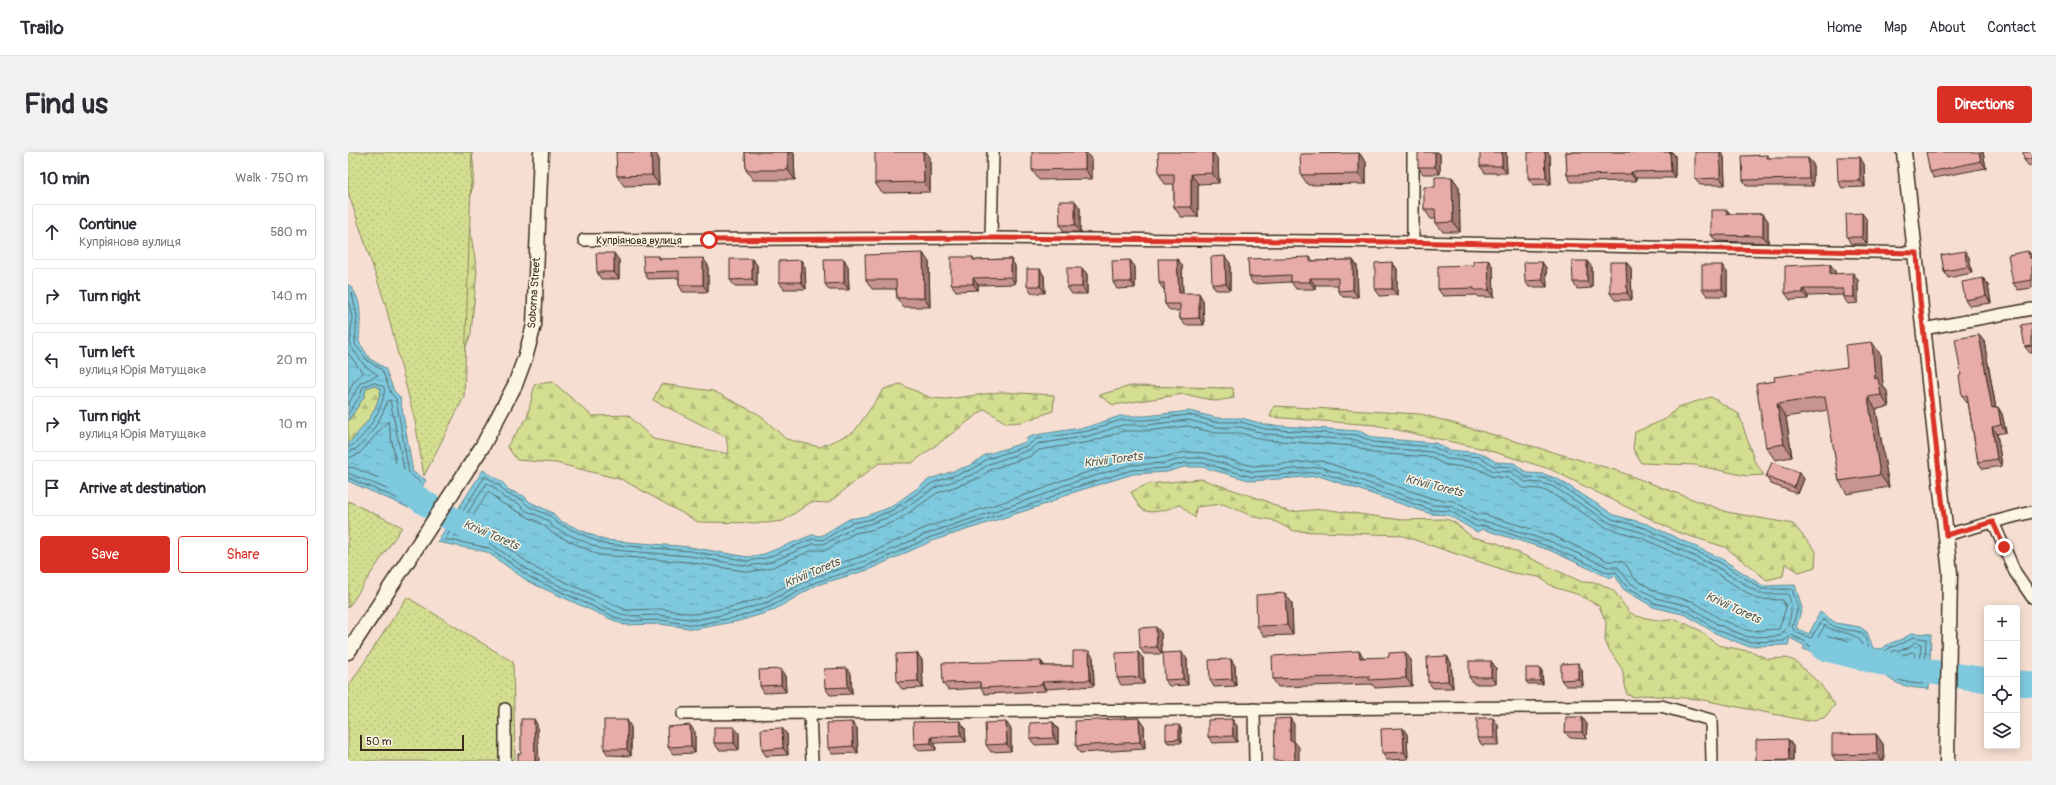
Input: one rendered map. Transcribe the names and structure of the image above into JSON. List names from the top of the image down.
{
  "streets": {
    "street": ["Купріянова вулиця", "Soborna Street"]
  },
  "water": ["Krivii Torets"],
  "scale_bar": "50 m",
  "page": {
    "header": "Trailo",
    "nav": [
      "Home",
      "Map",
      "About",
      "Contact"
    ],
    "buttons": [
      "Directions",
      ["Save", "Share"]
    ],
    "title": "Find us",
    "heading": ["10 min", "Walk · 750 m"],
    "list": [
      ["Continue", "Купріянова вулиця", "580 m"],
      ["Turn right", "140 m"],
      ["Turn left", "вулиця Юрія Матущака", "20 m"],
      ["Turn right", "вулиця Юрія Матущака", "10 m"],
      "Arrive at destination"
    ],
    "map_buttons": ["+", "−"],
    "scale": "50 m"
  }
}
